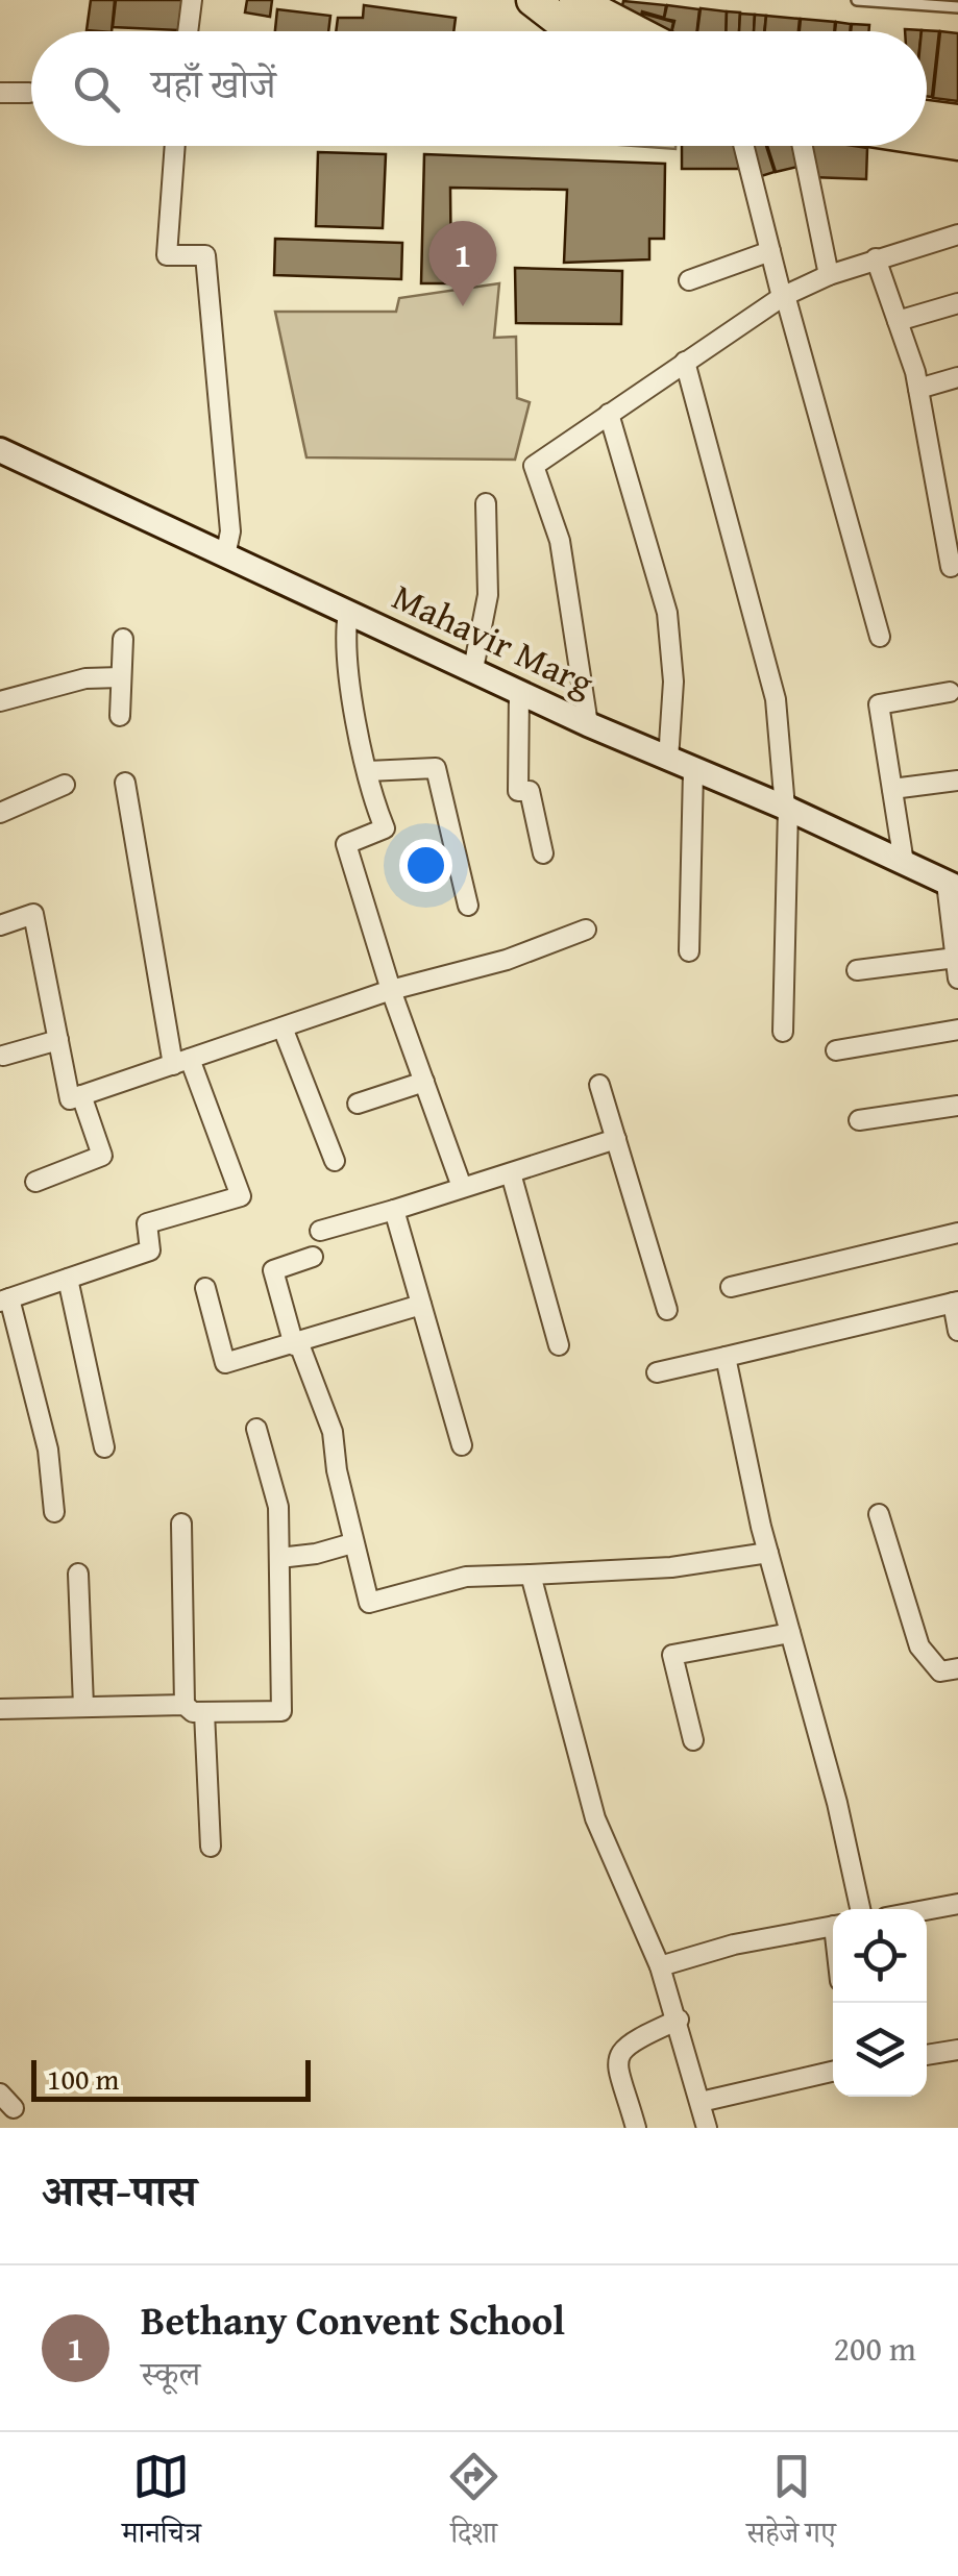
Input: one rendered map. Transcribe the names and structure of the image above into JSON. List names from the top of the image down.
{
  "streets": {
    "street": ["Mahavir Marg"]
  },
  "scale_bar": "100 m",
  "page": {
    "search": "यहाँ खोजें",
    "pins": "1",
    "scale": "100 m",
    "heading": "आस-पास",
    "list": [
      {
        "mark": "1",
        "name": "Bethany Convent School",
        "note": "स्कूल",
        "value": "200 m"
      }
    ],
    "nav": ["मानचित्र", "दिशा", "सहेजे गए"]
  }
}
